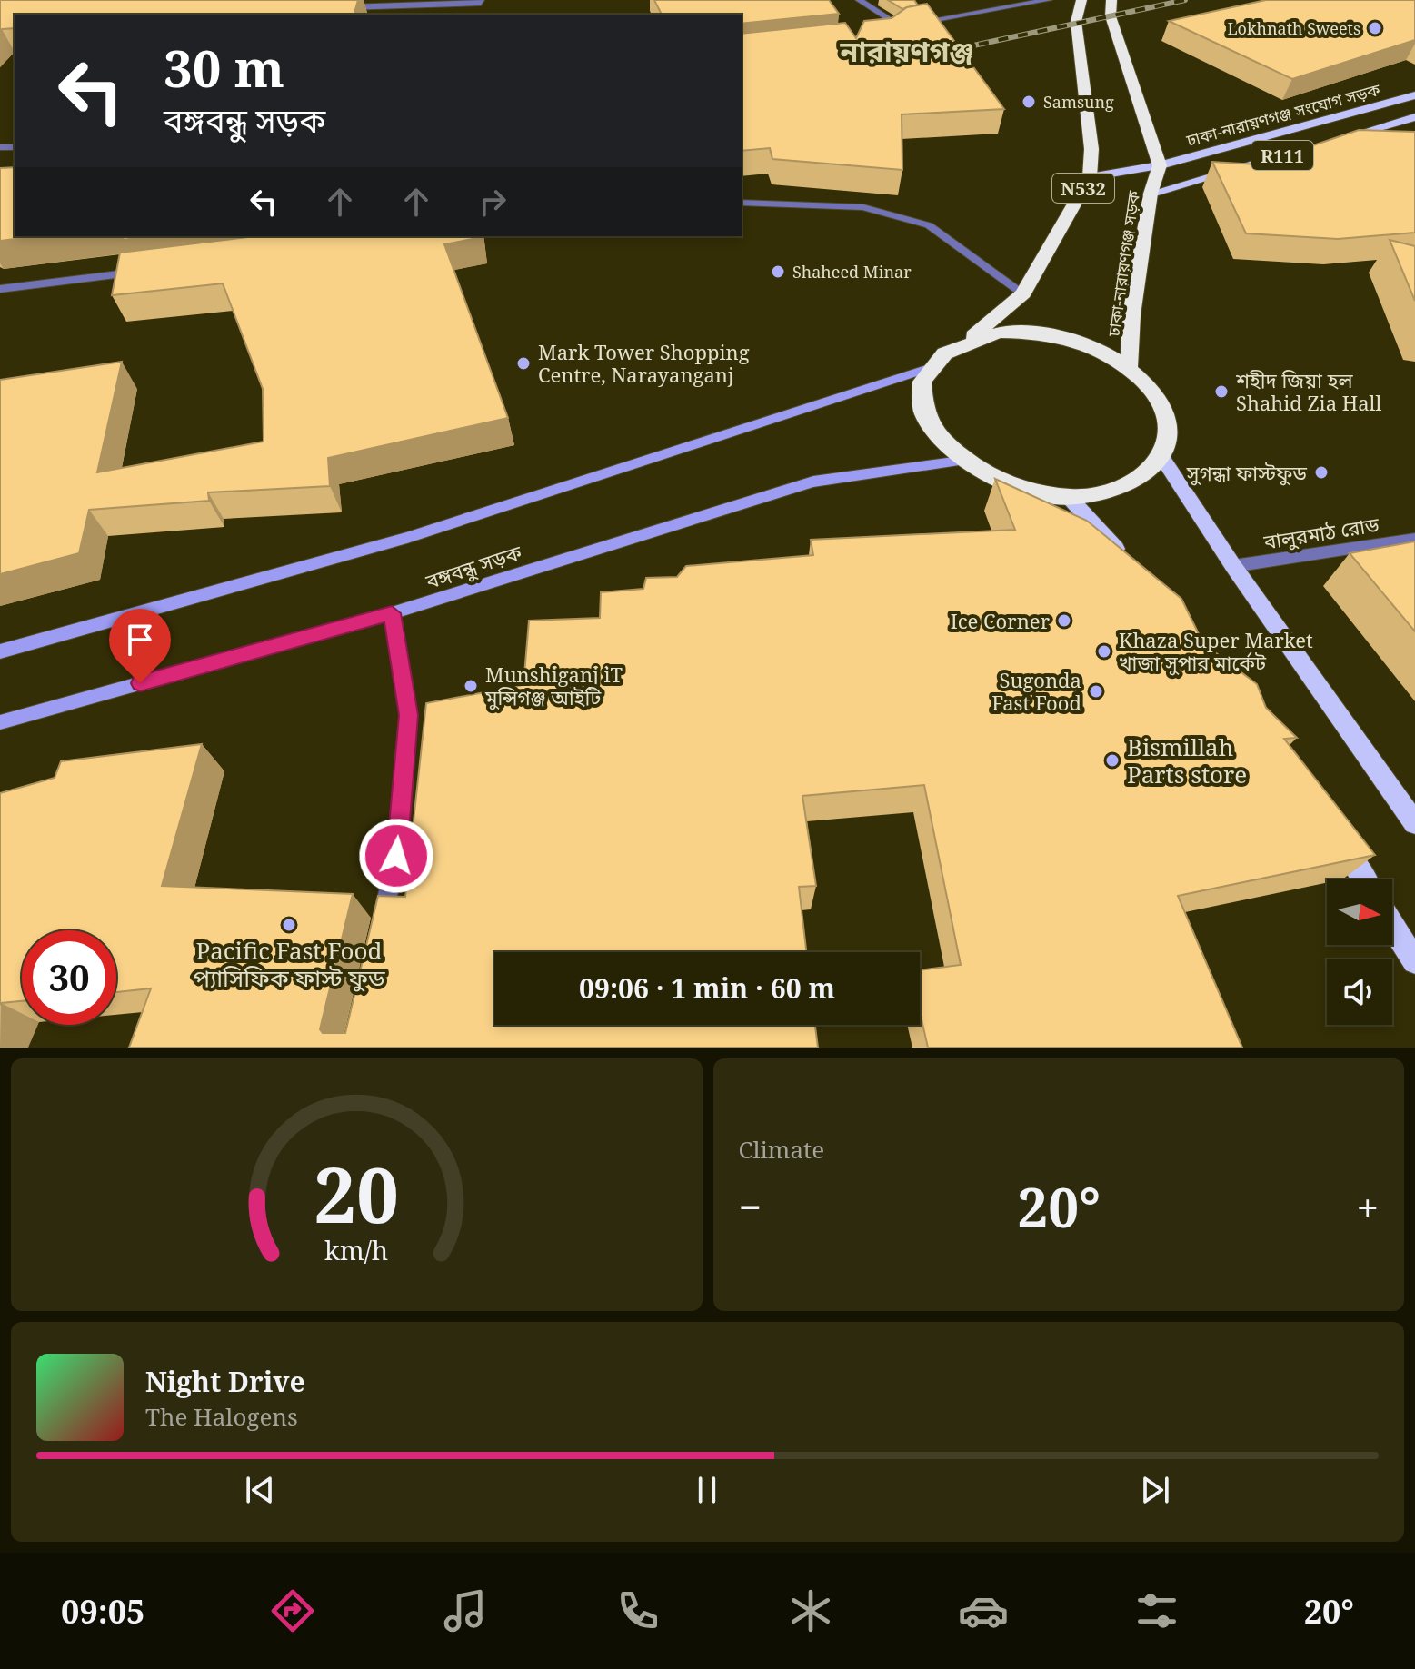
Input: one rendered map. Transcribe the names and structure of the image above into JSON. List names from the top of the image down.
{
  "streets": {
    "highway": ["N532", "ঢাকা-নারায়ণগঞ্জ সড়ক"],
    "main road": ["ঢাকা-নারায়ণগঞ্জ সংযোগ সড়ক", "R111", "বঙ্গবন্ধু সড়ক"],
    "street": ["বালুরমাঠ রোড"]
  },
  "crossings": [
    ["ঢাকা-নারায়ণগঞ্জ সংযোগ সড়ক", "N532"],
    ["ঢাকা-নারায়ণগঞ্জ সংযোগ সড়ক", "ঢাকা-নারায়ণগঞ্জ সড়ক"],
    ["N532", "ঢাকা-নারায়ণগঞ্জ সড়ক"],
    ["N532", "বঙ্গবন্ধু সড়ক"],
    ["ঢাকা-নারায়ণগঞ্জ সড়ক", "বঙ্গবন্ধু সড়ক"]
  ],
  "districts": ["নারায়ণগঞ্জ"],
  "places": [
    "Lokhnath Sweets",
    "Samsung",
    "Shaheed Minar",
    "Mark Tower Shopping Centre, Narayanganj",
    "শহীদ জিয়া হল Shahid Zia Hall",
    "সুগন্ধা ফাস্টফুড",
    "Ice Corner",
    "Khaza Super Market খাজা সুপার মার্কেট",
    "Munshiganj iT মুন্সিগঞ্জ আইটি",
    "Sugonda Fast Food",
    "Bismillah Parts store",
    "Pacific Fast Food প্যাসিফিক ফাস্ট ফুড"
  ],
  "north": "right",
  "page": {
    "turn": ["30 m", "বঙ্গবন্ধু সড়ক"],
    "limit": "30",
    "trip": "09:06 · 1 min · 60 m",
    "tile": "Climate",
    "heat": ["−", "20°", "+"],
    "song": ["Night Drive", "The Halogens"],
    "tabs": ["09:05", "20°"],
    "gauge": ["20", "km/h"]
  }
}
